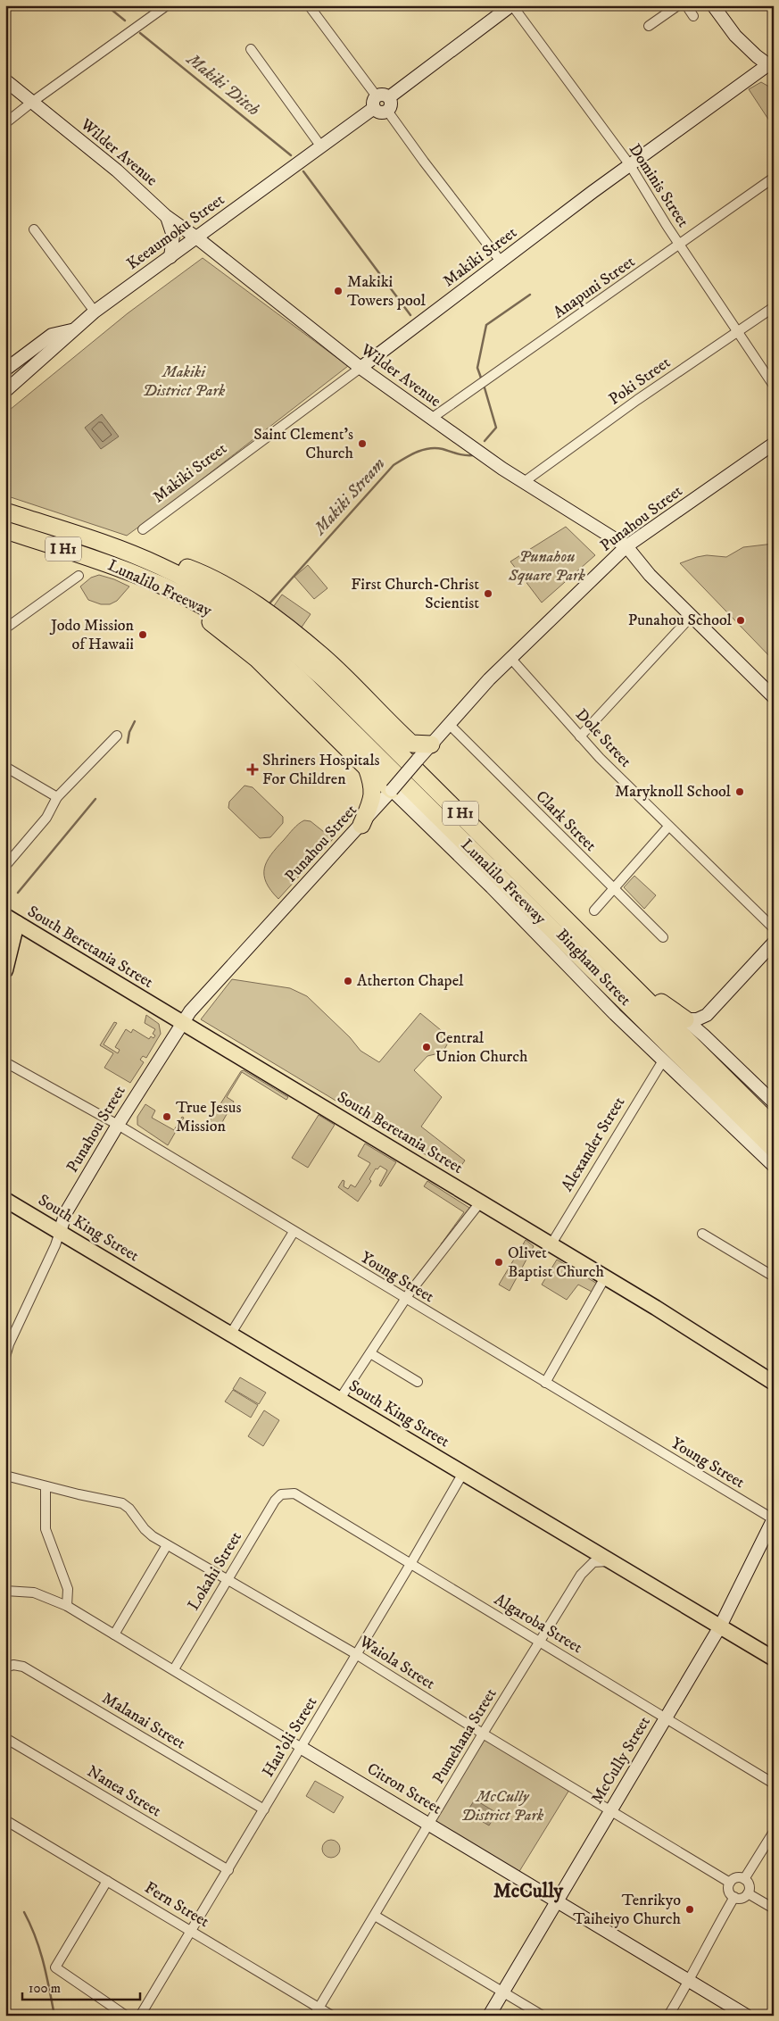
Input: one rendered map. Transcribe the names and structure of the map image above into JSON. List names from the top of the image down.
{
  "streets": {
    "highway": ["I H1", "Lunalilo Freeway"],
    "main road": [
      "Wilder Avenue",
      "Keeaumoku Street",
      "Makiki Street",
      "Punahou Street",
      "South Beretania Street",
      "Bingham Street",
      "South King Street",
      "McCully Street",
      "Citron Street"
    ],
    "street": [
      "Dominis Street",
      "Anapuni Street",
      "Poki Street",
      "Dole Street",
      "Clark Street",
      "Alexander Street",
      "Young Street",
      "Lokahi Street",
      "Algaroba Street",
      "Waiola Street",
      "Malanai Street",
      "Pumehana Street",
      "Hau'oli Street",
      "Nanea Street",
      "Fern Street"
    ]
  },
  "crossings": [
    ["Wilder Avenue", "Keeaumoku Street"],
    ["Wilder Avenue", "Makiki Street"],
    ["Wilder Avenue", "Anapuni Street"],
    ["Wilder Avenue", "Poki Street"],
    ["Wilder Avenue", "Punahou Street"],
    ["Dominis Street", "Keeaumoku Street"],
    ["Dominis Street", "Makiki Street"],
    ["Dominis Street", "Anapuni Street"],
    ["Dominis Street", "Poki Street"],
    ["Punahou Street", "Dole Street"],
    ["Punahou Street", "Clark Street"],
    ["Punahou Street", "South Beretania Street"],
    ["Punahou Street", "Bingham Street"],
    ["Punahou Street", "South King Street"],
    ["Punahou Street", "Young Street"],
    ["South Beretania Street", "Alexander Street"],
    ["Bingham Street", "Alexander Street"],
    ["South King Street", "Pumehana Street"],
    ["South King Street", "Hau'oli Street"],
    ["South King Street", "McCully Street"],
    ["Young Street", "McCully Street"],
    ["Lokahi Street", "Algaroba Street"],
    ["Lokahi Street", "Waiola Street"],
    ["Lokahi Street", "Citron Street"],
    ["Algaroba Street", "Pumehana Street"],
    ["Algaroba Street", "Hau'oli Street"],
    ["Algaroba Street", "McCully Street"],
    ["Waiola Street", "Pumehana Street"],
    ["Waiola Street", "Hau'oli Street"],
    ["Waiola Street", "McCully Street"],
    ["Malanai Street", "Hau'oli Street"],
    ["Pumehana Street", "Citron Street"],
    ["Pumehana Street", "Fern Street"],
    ["Hau'oli Street", "Citron Street"],
    ["Hau'oli Street", "Nanea Street"],
    ["Hau'oli Street", "Fern Street"],
    ["McCully Street", "Citron Street"]
  ],
  "districts": ["McCully"],
  "water": ["Makiki Ditch", "Makiki Stream"],
  "parks": ["Makiki District Park", "Punahou Square Park", "McCully District Park"],
  "places": {
    "other": [
      "Makiki Towers pool",
      "Saint Clement's Church",
      "First Church-Christ Scientist",
      "Punahou School",
      "Jodo Mission of Hawaii",
      "Maryknoll School",
      "Atherton Chapel",
      "Central Union Church",
      "True Jesus Mission",
      "Olivet Baptist Church",
      "Tenrikyo Taiheiyo Church"
    ],
    "health": ["Shriners Hospitals For Children"]
  },
  "scale_bar": "100 m"
}
